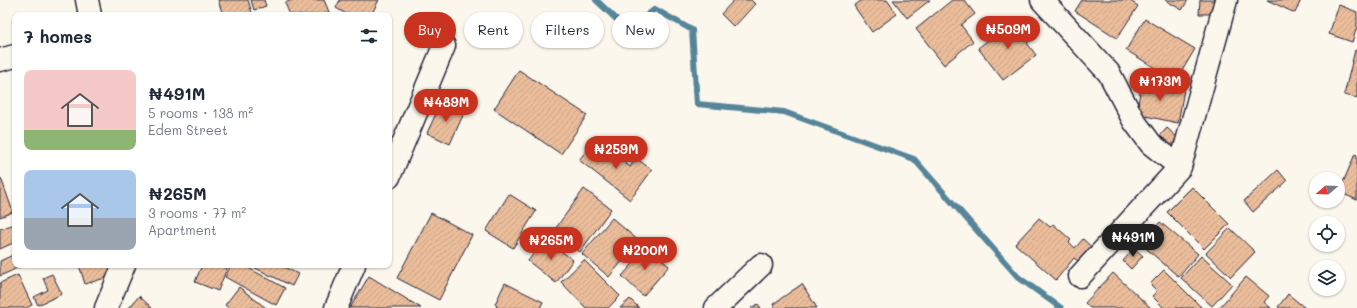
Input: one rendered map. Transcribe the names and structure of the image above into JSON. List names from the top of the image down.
{
  "north": "left",
  "page": {
    "chip": [
      "Buy",
      "Rent",
      "Filters",
      "New"
    ],
    "heading": "7 homes",
    "price": [
      "₦509M",
      "₦173M",
      "₦489M",
      "₦259M",
      "₦491M",
      "₦265M",
      "₦200M"
    ],
    "list": [
      {
        "name": "₦491M",
        "note": "5 rooms · 138 m² · Edem Street"
      },
      {
        "name": "₦265M",
        "note": "3 rooms · 77 m² · Apartment"
      }
    ]
  }
}
